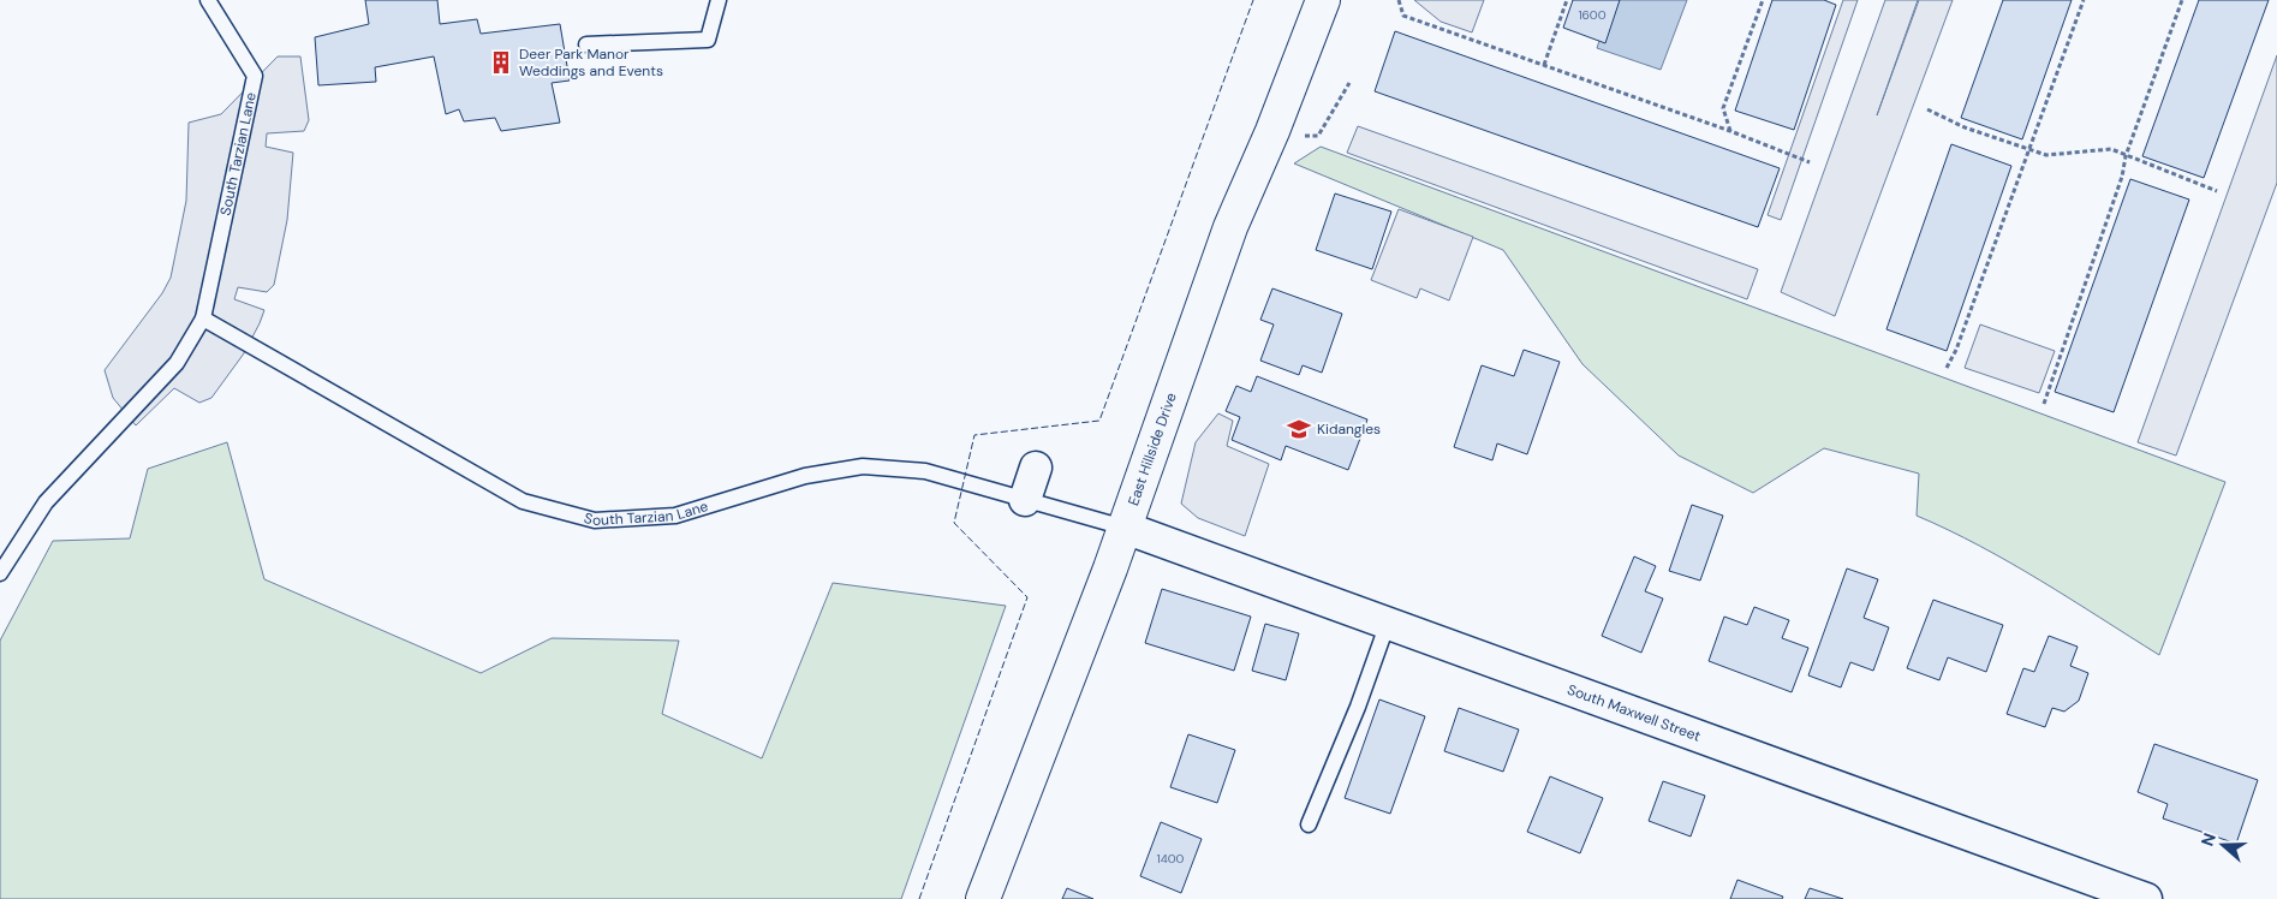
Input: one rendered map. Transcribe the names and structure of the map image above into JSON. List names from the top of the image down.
{
  "streets": {
    "main road": ["East Hillside Drive"],
    "street": ["South Maxwell Street"],
    "lane": ["South Tarzian Lane"]
  },
  "crossings": [
    ["South Tarzian Lane", "East Hillside Drive"],
    ["South Tarzian Lane", "South Maxwell Street"],
    ["East Hillside Drive", "South Maxwell Street"]
  ],
  "places": {
    "building": ["Deer Park Manor Weddings and Events"],
    "school or university": ["Kidangles"]
  },
  "house_numbers": ["1600", "1400"],
  "north": "left"
}
